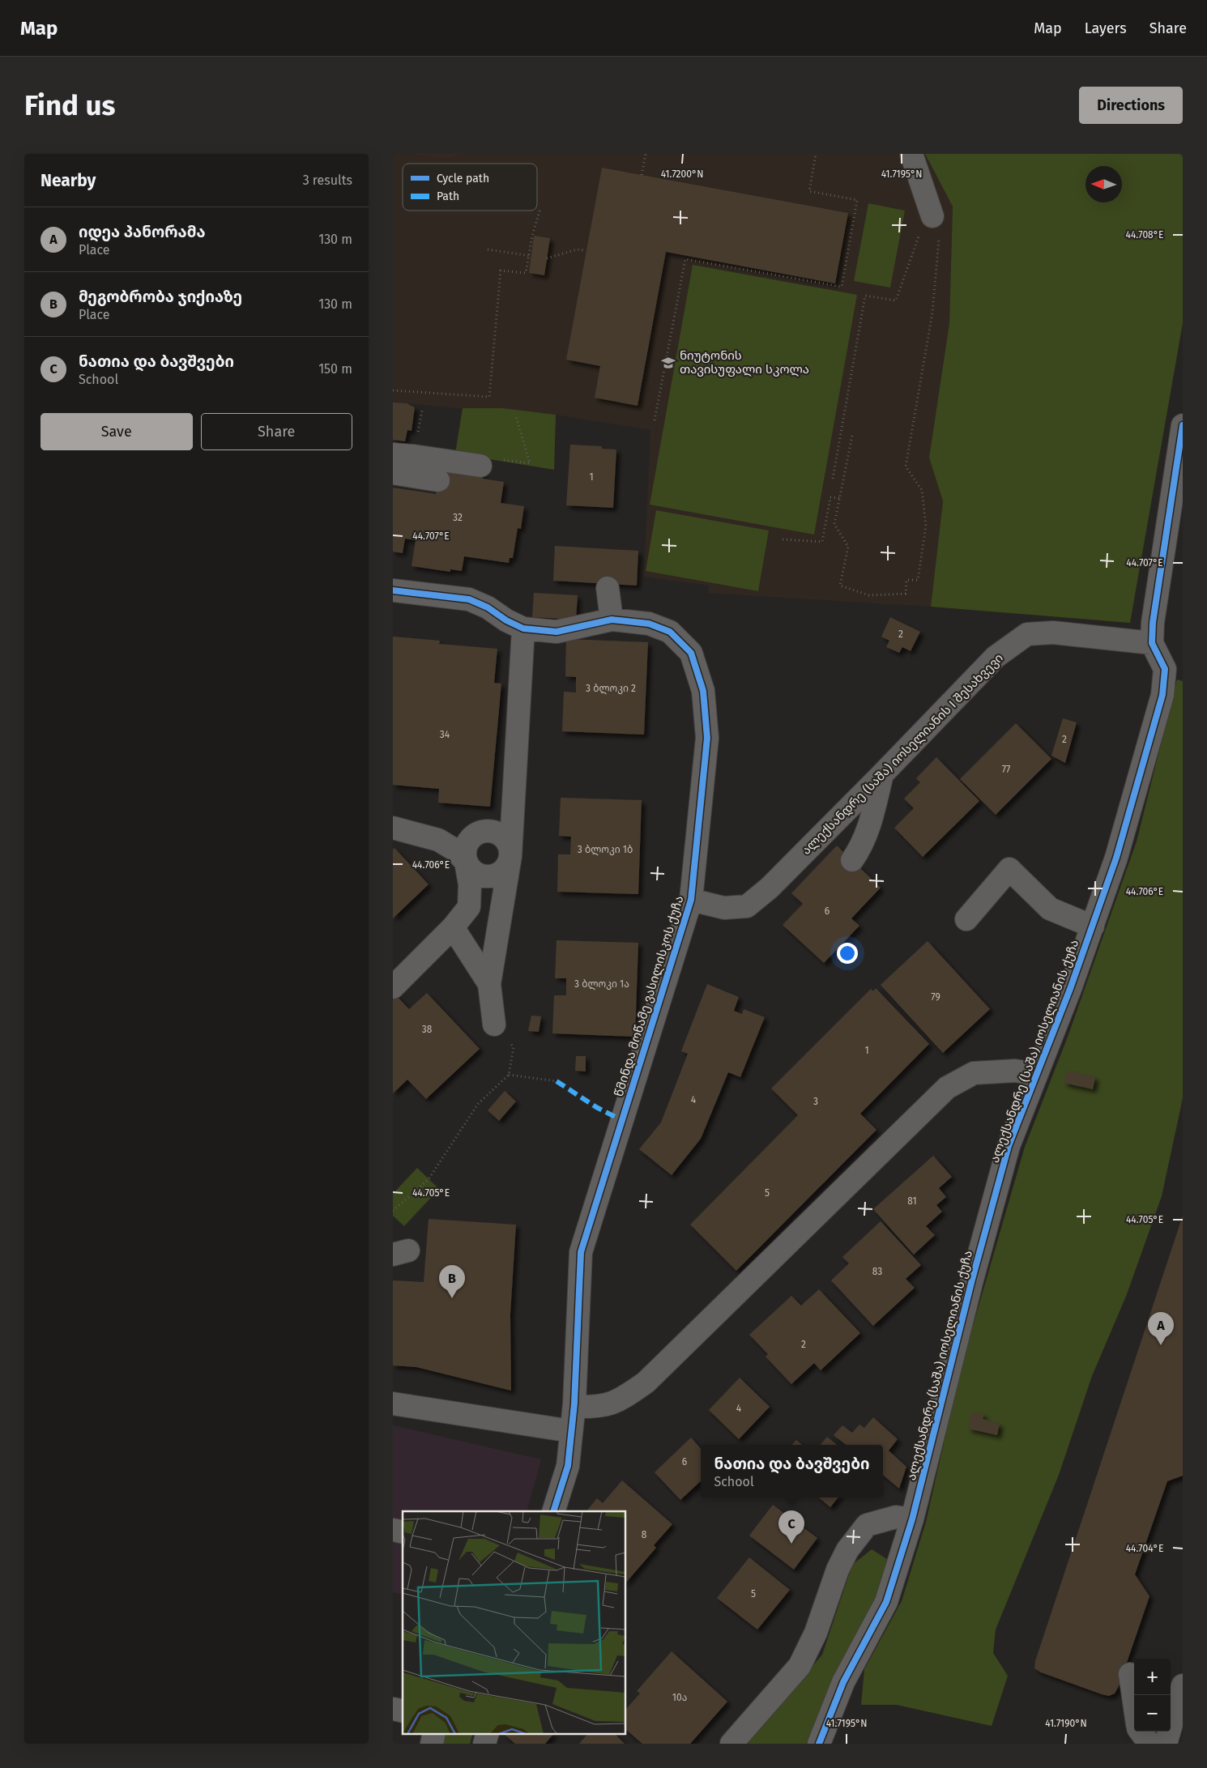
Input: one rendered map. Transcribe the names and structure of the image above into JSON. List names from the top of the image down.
{
  "streets": {
    "street": ["ალექსანდრე (საშა) იოსელიანის I შესახვევი", "წმინდა მოწამე ვასილისკოს ქუჩა", "ალექსანდრე (საშა) იოსელიანის ქუჩა"]
  },
  "crossings": [
    ["ალექსანდრე (საშა) იოსელიანის I შესახვევი", "წმინდა მოწამე ვასილისკოს ქუჩა"],
    ["ალექსანდრე (საშა) იოსელიანის I შესახვევი", "ალექსანდრე (საშა) იოსელიანის ქუჩა"]
  ],
  "places": {
    "school or university": ["ნიუტონის თავისუფალი სკოლა"]
  },
  "house_numbers": [
    "1",
    "32",
    "2",
    "3 ბლოკი 2",
    "34",
    "2",
    "77",
    "3 ბლოკი 1ბ",
    "6",
    "3 ბლოკი 1ა",
    "79",
    "38",
    "1",
    "4",
    "3",
    "5",
    "81",
    "83",
    "2",
    "4",
    "6",
    "8",
    "5",
    "10ა"
  ],
  "legend": ["Cycle path", "Path"],
  "north": "left",
  "page": {
    "header": "Map",
    "nav": ["Map", "Layers", "Share"],
    "buttons": [
      "Directions",
      ["Save", "Share"]
    ],
    "title": "Find us",
    "heading": ["Nearby", "3 results"],
    "list": [
      {
        "mark": "A",
        "name": "იდეა პანორამა",
        "note": "Place",
        "value": "130 m"
      },
      {
        "mark": "B",
        "name": "მეგობრობა ჯიქიაზე",
        "note": "Place",
        "value": "130 m"
      },
      {
        "mark": "C",
        "name": "ნათია და ბავშვები",
        "note": "School",
        "value": "150 m"
      }
    ],
    "pins": ["B", "A", "C"],
    "popup": ["ნათია და ბავშვები", "School"],
    "map_buttons": ["+", "−"]
  },
  "coordinates": [
    "41.7200°N",
    "41.7195°N",
    "44.708°E",
    "44.707°E",
    "44.706°E",
    "44.705°E",
    "44.704°E",
    "41.7190°N"
  ]
}
